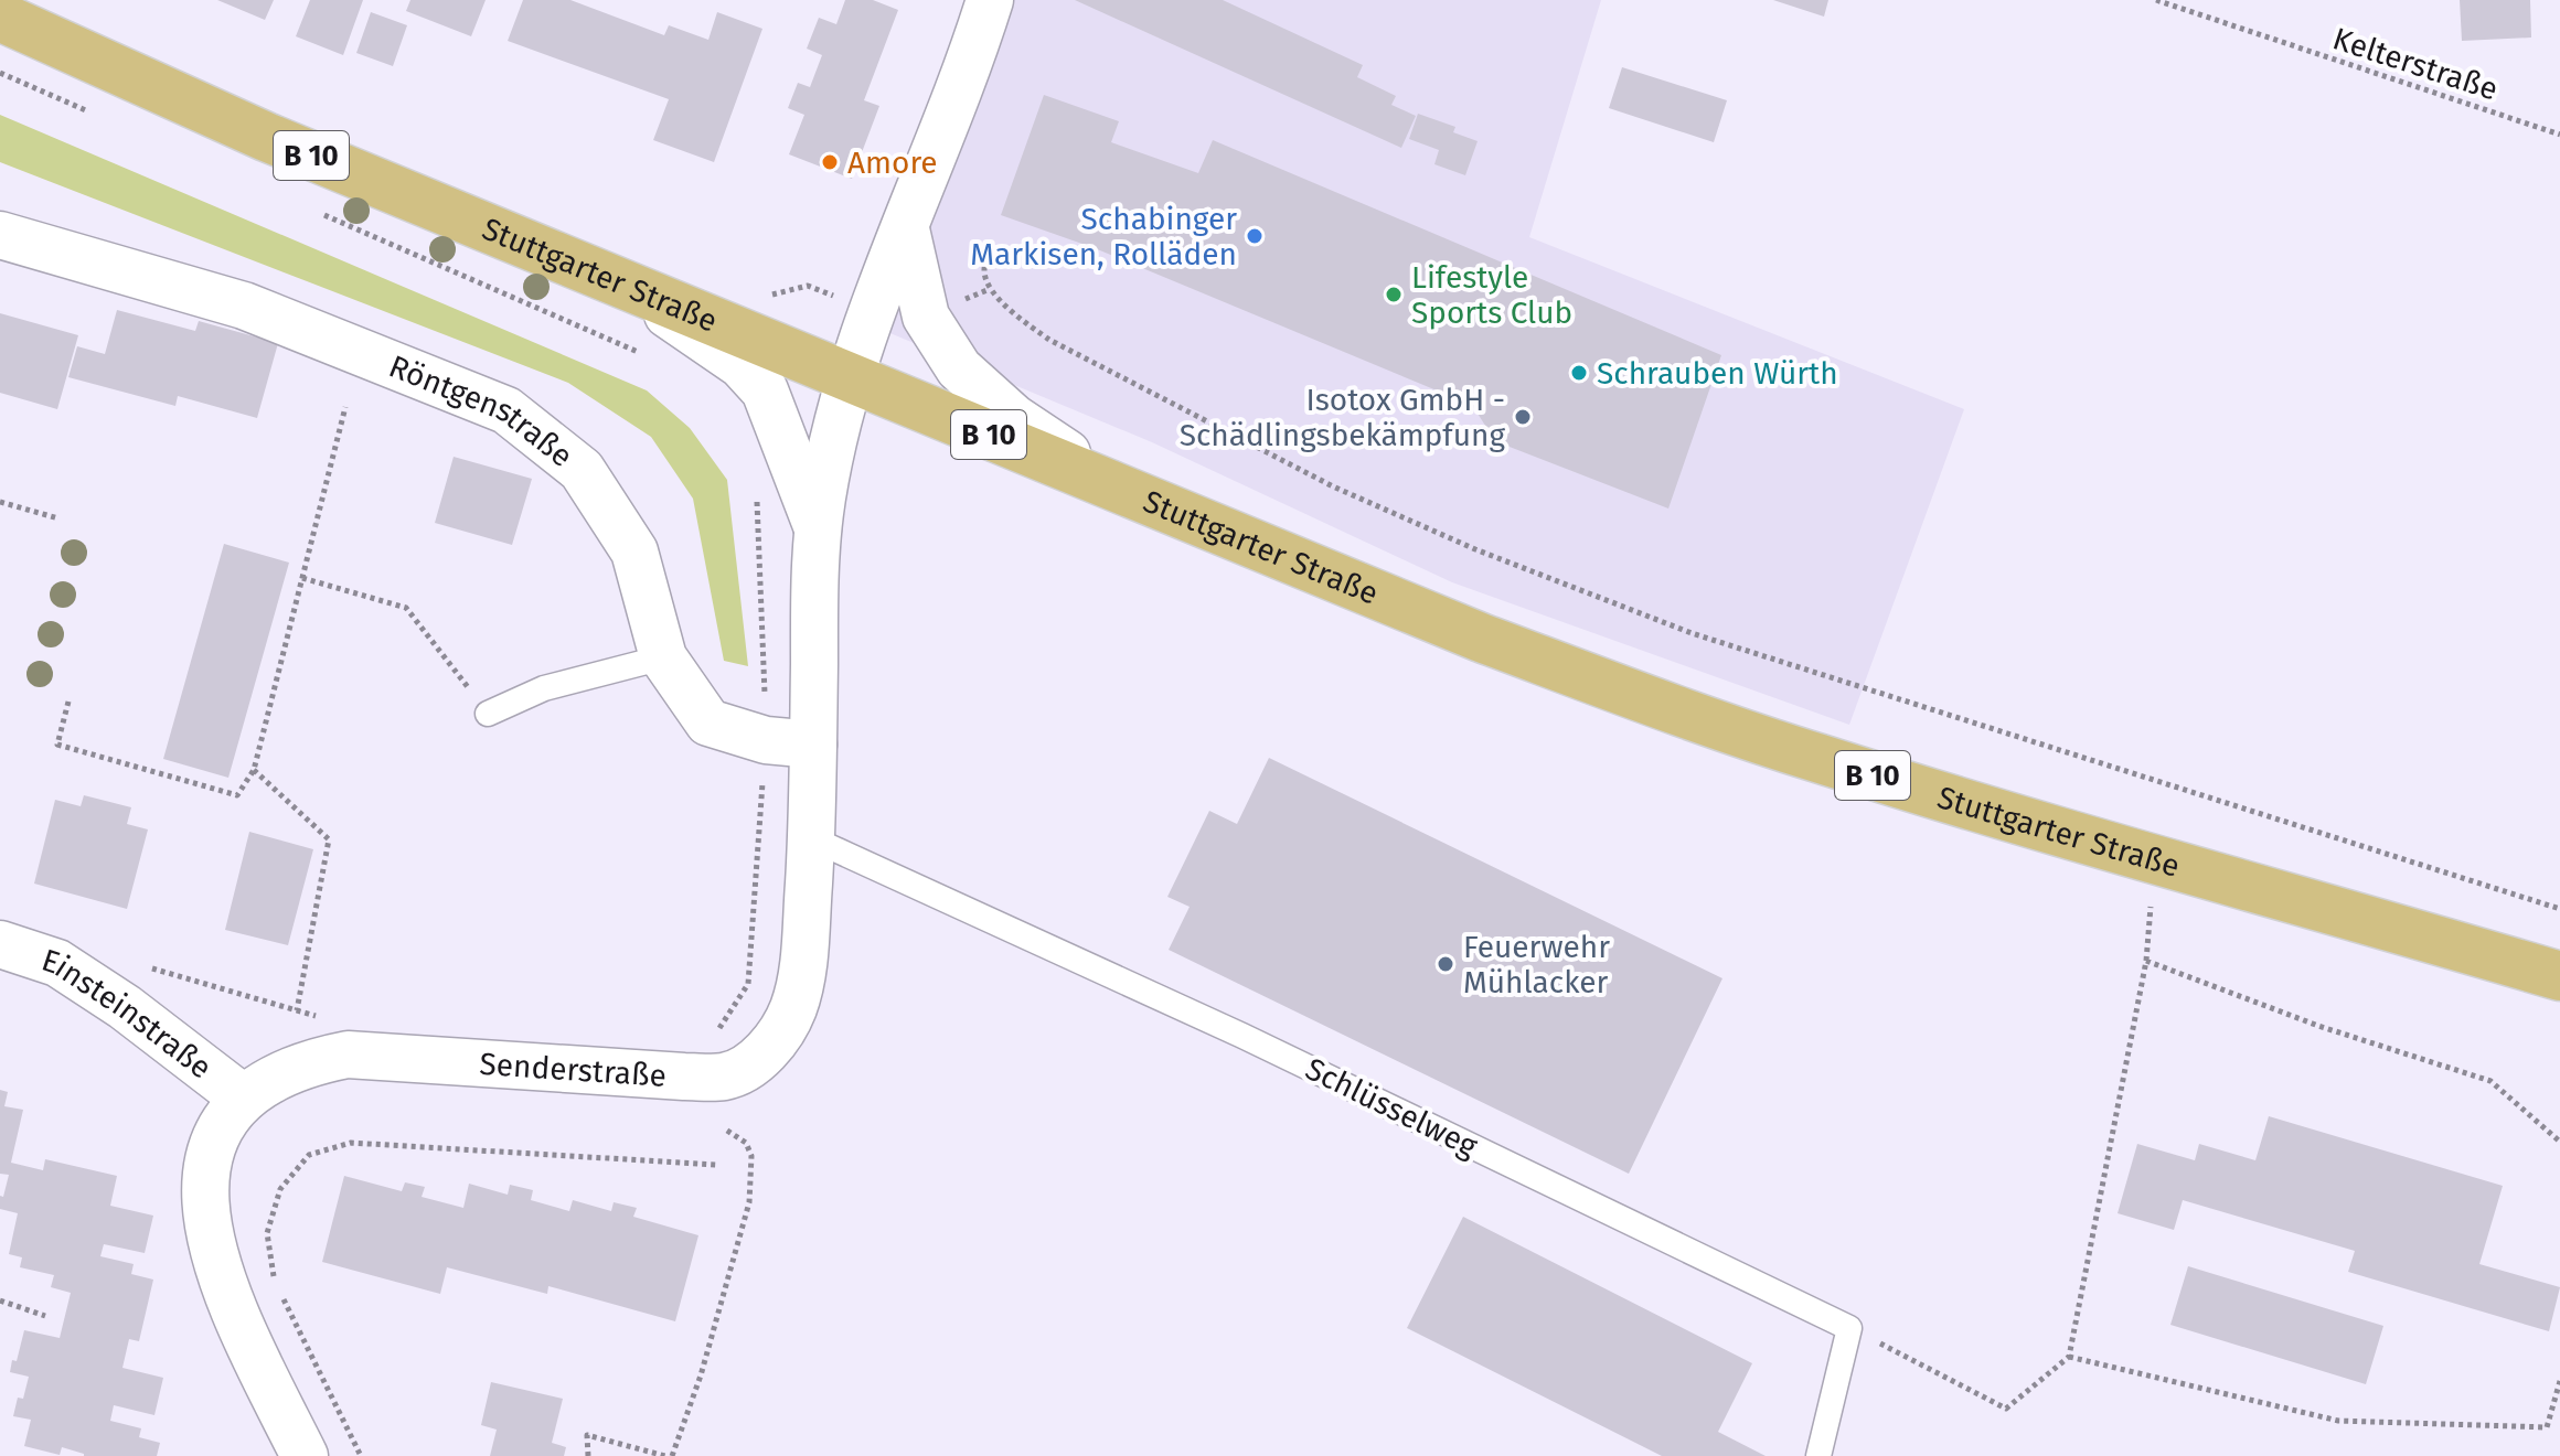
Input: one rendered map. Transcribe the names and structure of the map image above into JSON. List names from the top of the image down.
{
  "streets": {
    "main road": ["B 10", "Stuttgarter Straße"],
    "street": ["Röntgenstraße", "Einsteinstraße", "Senderstraße"],
    "lane": ["Schlüsselweg"],
    "path": ["Kelterstraße"]
  },
  "crossings": [
    ["Stuttgarter Straße", "Senderstraße"],
    ["Röntgenstraße", "Senderstraße"],
    ["Einsteinstraße", "Senderstraße"],
    ["Senderstraße", "Schlüsselweg"]
  ],
  "places": [
    "Amore",
    "Schabinger Markisen, Rolläden",
    "Lifestyle Sports Club",
    "Schrauben Würth",
    "Isotox GmbH - Schädlingsbekämpfung",
    "Feuerwehr Mühlacker"
  ]
}
